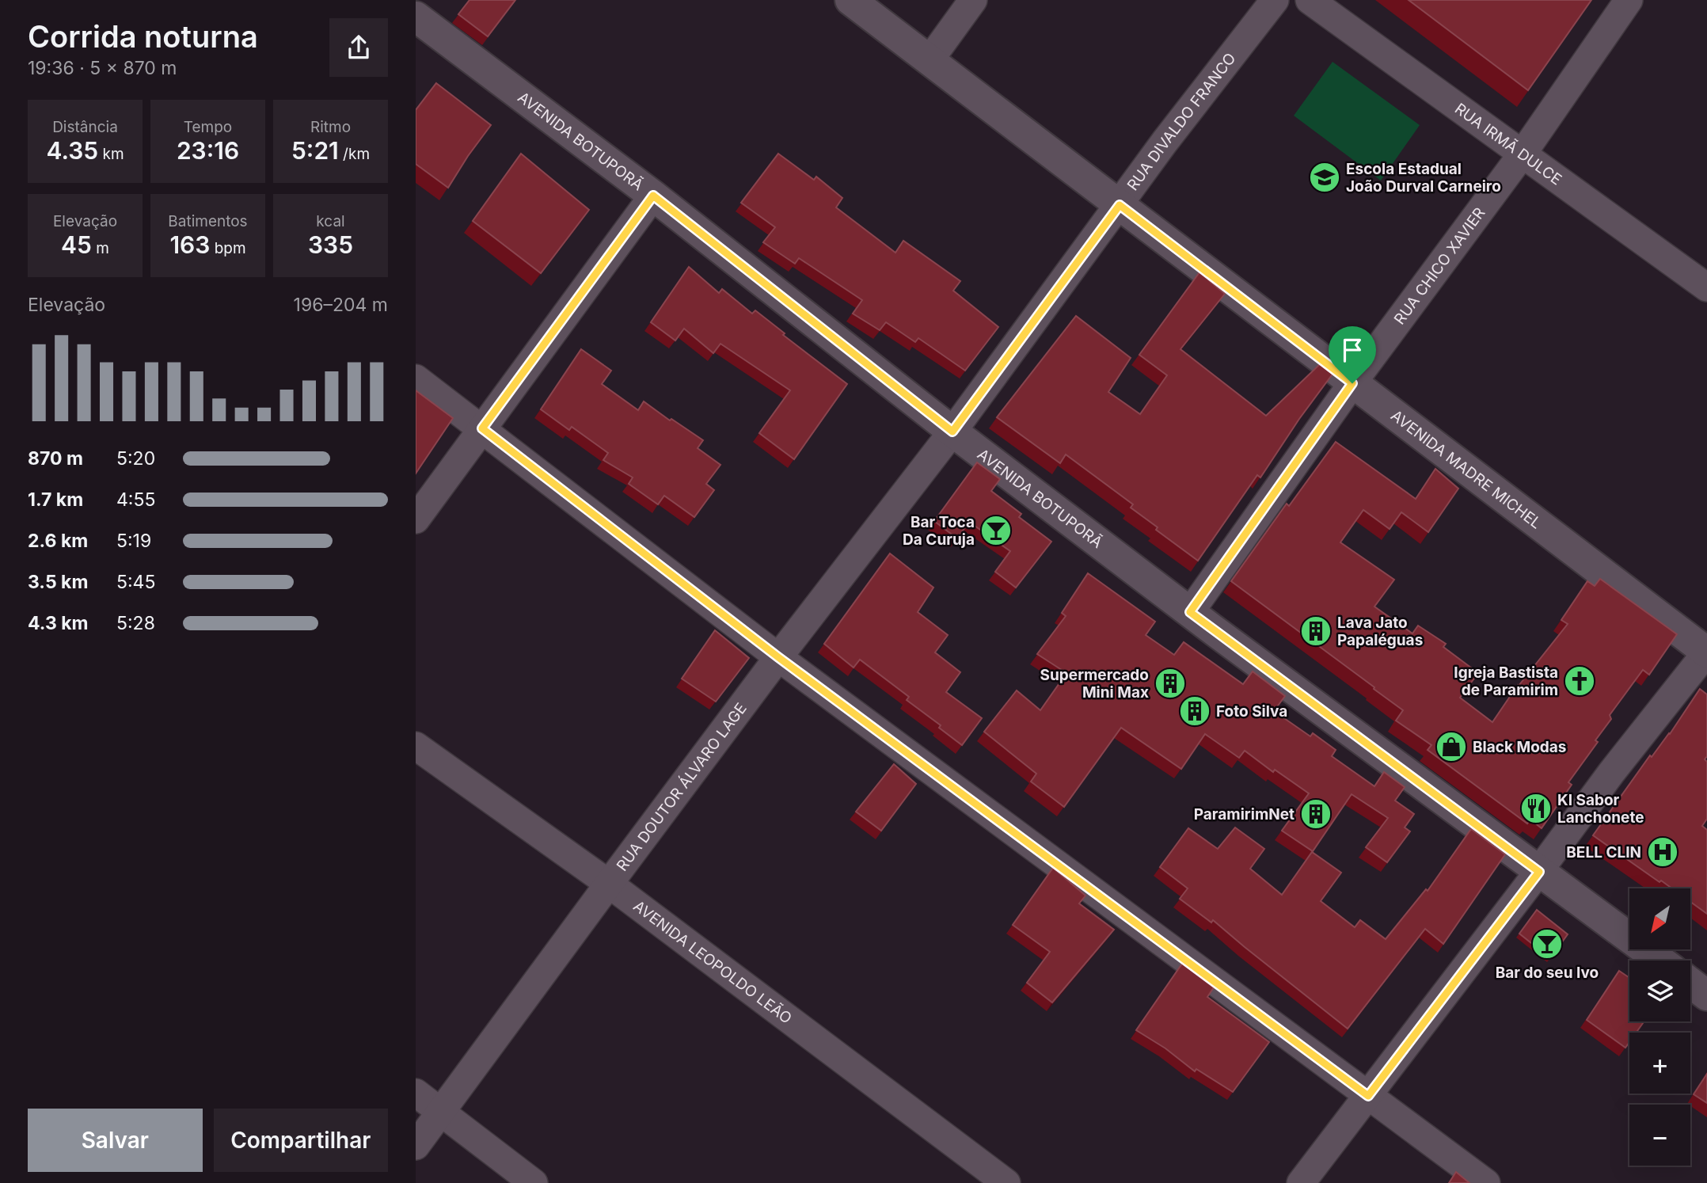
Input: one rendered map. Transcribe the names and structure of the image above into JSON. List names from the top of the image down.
{
  "streets": {
    "street": [
      "RUA DIVALDO FRANCO",
      "AVENIDA BOTUPORÃ",
      "RUA IRMÃ DULCE",
      "RUA CHICO XAVIER",
      "AVENIDA MADRE MICHEL",
      "RUA DOUTOR ÁLVARO LAGE",
      "AVENIDA LEOPOLDO LEÃO"
    ]
  },
  "crossings": [
    ["RUA DIVALDO FRANCO", "AVENIDA BOTUPORÃ"],
    ["RUA DIVALDO FRANCO", "AVENIDA MADRE MICHEL"],
    ["RUA DIVALDO FRANCO", "RUA DOUTOR ÁLVARO LAGE"],
    ["AVENIDA BOTUPORÃ", "RUA CHICO XAVIER"],
    ["AVENIDA BOTUPORÃ", "RUA DOUTOR ÁLVARO LAGE"],
    ["RUA IRMÃ DULCE", "RUA CHICO XAVIER"],
    ["RUA CHICO XAVIER", "AVENIDA MADRE MICHEL"],
    ["RUA DOUTOR ÁLVARO LAGE", "AVENIDA LEOPOLDO LEÃO"]
  ],
  "places": {
    "school or university": ["Escola Estadual João Durval Carneiro"],
    "bar": ["Bar Toca Da Curuja", "Bar do seu Ivo"],
    "building": [
      "Lava Jato Papaléguas",
      "Supermercado Mini Max",
      "Foto Silva",
      "ParamirimNet"
    ],
    "church": ["Igreja Bastista de Paramirim"],
    "shop": ["Black Modas"],
    "restaurant": ["KI Sabor Lanchonete"],
    "hospital": ["BELL CLIN"]
  },
  "north": "bottom left",
  "page": {
    "heading": ["Corrida noturna", "19:36 · 5 × 870 m"],
    "stats": [
      ["Distância", "4.35 km"],
      ["Tempo", "23:16"],
      ["Ritmo", "5:21 /km"],
      ["Elevação", "45 m"],
      ["Batimentos", "163 bpm"],
      ["kcal", "335"]
    ],
    "chart": ["Elevação", "196–204 m"],
    "list": [
      {
        "name": "870 m",
        "note": "5:20"
      },
      {
        "name": "1.7 km",
        "note": "4:55"
      },
      {
        "name": "2.6 km",
        "note": "5:19"
      },
      {
        "name": "3.5 km",
        "note": "5:45"
      },
      {
        "name": "4.3 km",
        "note": "5:28"
      }
    ],
    "map_buttons": ["+", "−"],
    "buttons": ["Salvar", "Compartilhar"]
  }
}
